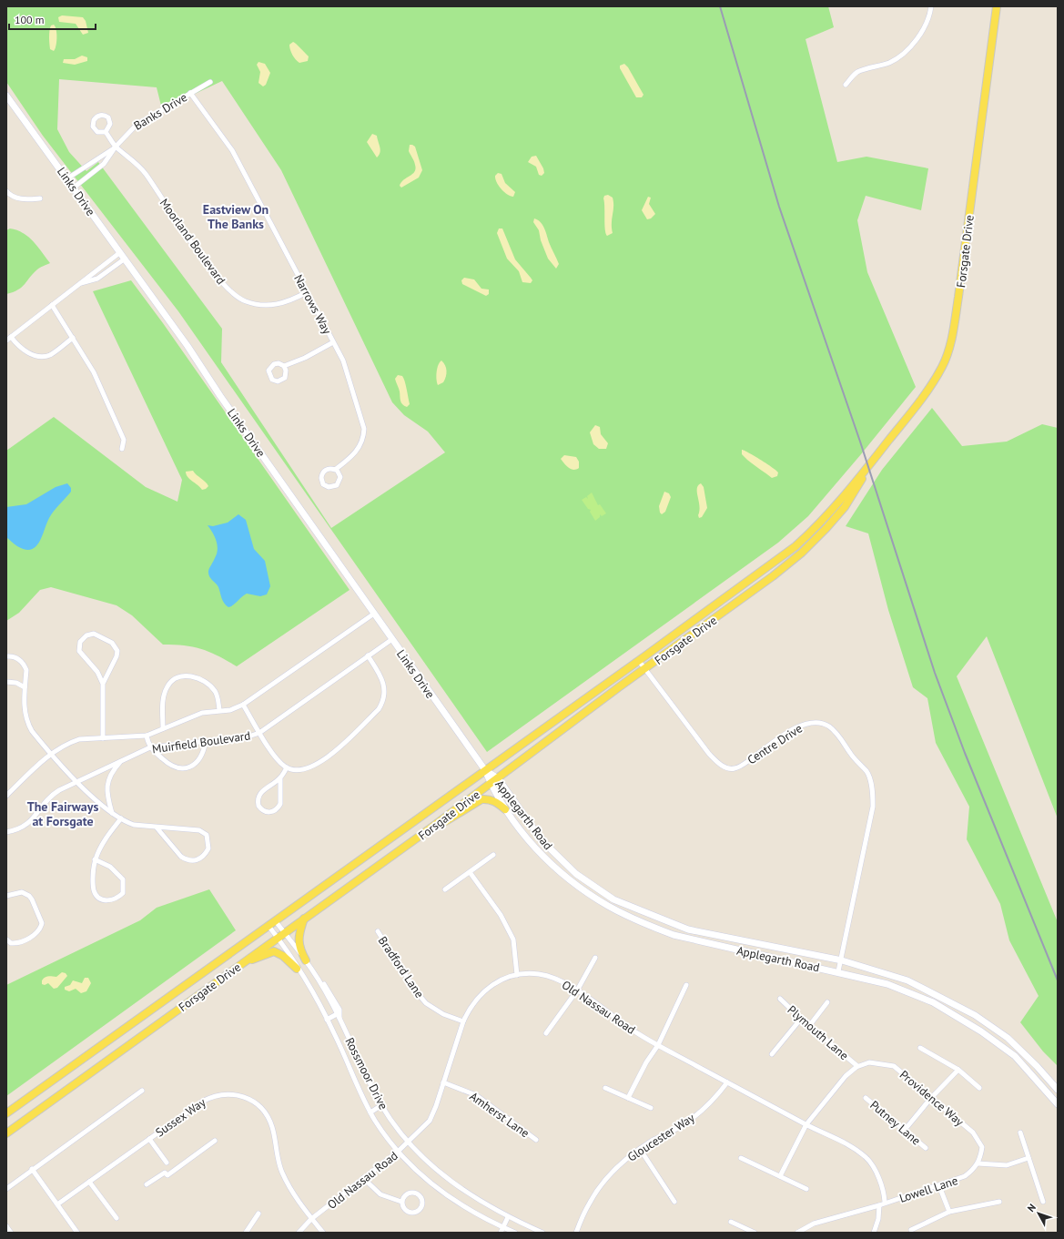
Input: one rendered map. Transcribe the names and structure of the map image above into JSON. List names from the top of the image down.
{
  "streets": {
    "main road": ["Links Drive", "Forsgate Drive", "Applegarth Road"],
    "street": [
      "Banks Drive",
      "Moorland Boulevard",
      "Narrows Way",
      "Muirfield Boulevard",
      "Centre Drive",
      "Bradford Lane",
      "Old Nassau Road",
      "Plymouth Lane",
      "Rossmoor Drive",
      "Providence Way",
      "Amherst Lane",
      "Sussex Way",
      "Putney Lane",
      "Gloucester Way",
      "Lowell Lane"
    ]
  },
  "crossings": [
    ["Banks Drive", "Links Drive"],
    ["Banks Drive", "Moorland Boulevard"],
    ["Banks Drive", "Narrows Way"],
    ["Links Drive", "Forsgate Drive"],
    ["Links Drive", "Muirfield Boulevard"],
    ["Links Drive", "Applegarth Road"],
    ["Moorland Boulevard", "Narrows Way"],
    ["Forsgate Drive", "Centre Drive"],
    ["Forsgate Drive", "Applegarth Road"],
    ["Forsgate Drive", "Rossmoor Drive"],
    ["Centre Drive", "Applegarth Road"],
    ["Bradford Lane", "Old Nassau Road"],
    ["Old Nassau Road", "Rossmoor Drive"],
    ["Old Nassau Road", "Amherst Lane"],
    ["Old Nassau Road", "Sussex Way"],
    ["Old Nassau Road", "Gloucester Way"],
    ["Old Nassau Road", "Lowell Lane"],
    ["Plymouth Lane", "Providence Way"],
    ["Providence Way", "Lowell Lane"]
  ],
  "districts": ["Eastview On The Banks", "The Fairways at Forsgate"],
  "scale_bar": "100 m",
  "north": "top left"
}
